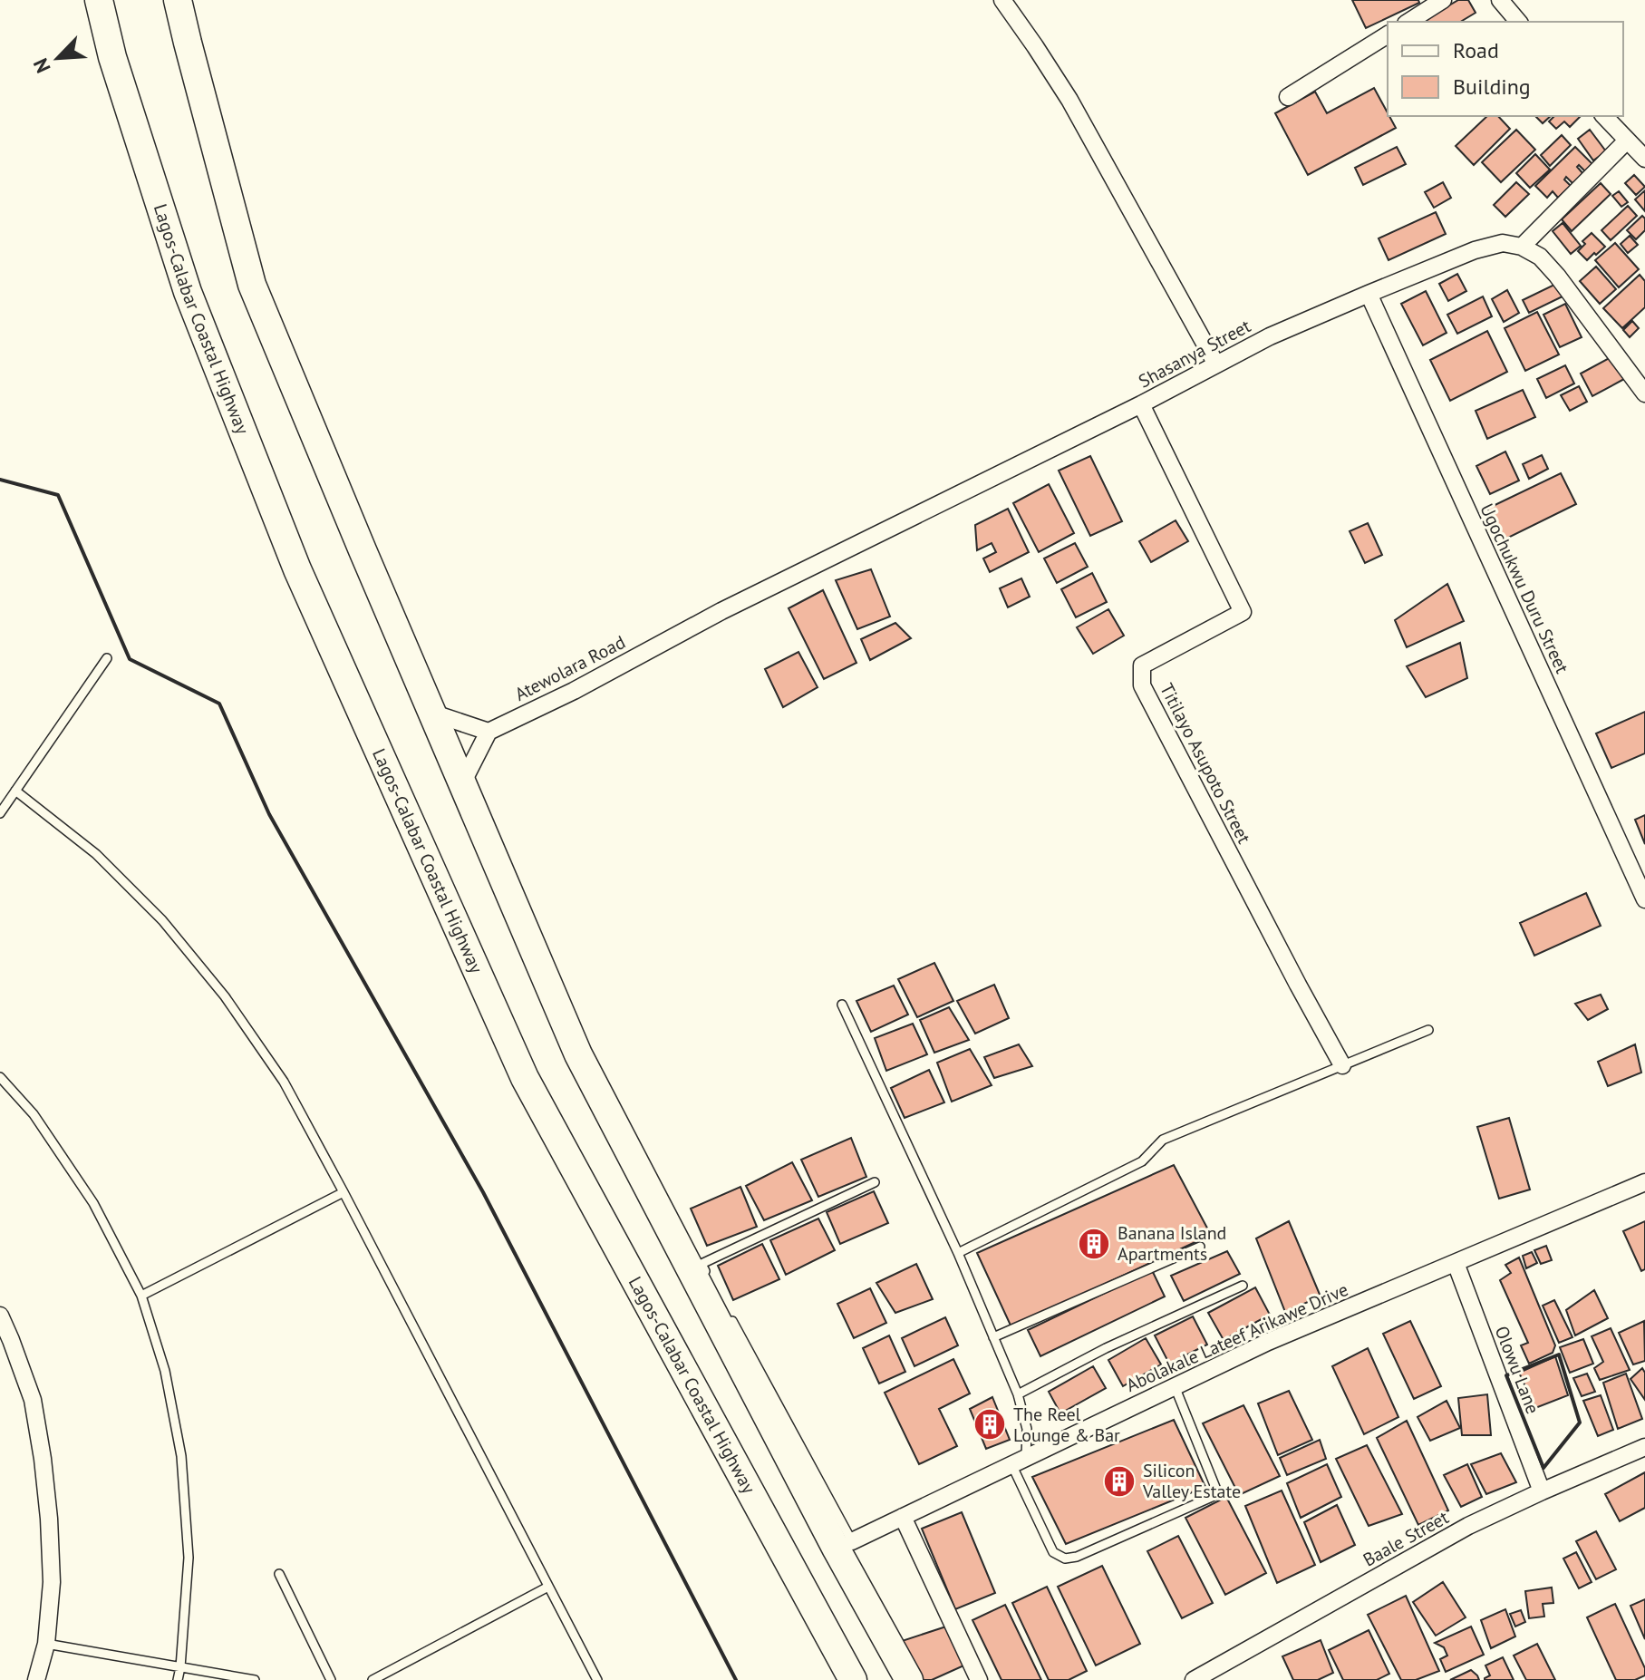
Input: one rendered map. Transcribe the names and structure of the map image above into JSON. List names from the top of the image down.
{
  "streets": {
    "highway": ["Lagos-Calabar Coastal Highway"],
    "street": [
      "Shasanya Street",
      "Ugochukwu Duru Street",
      "Atewolara Road",
      "Titilayo Asupoto Street",
      "Abolakale Lateef Arikawe Drive",
      "Olowu Lane",
      "Baale Street"
    ]
  },
  "crossings": [
    ["Shasanya Street", "Ugochukwu Duru Street"],
    ["Shasanya Street", "Atewolara Road"],
    ["Shasanya Street", "Titilayo Asupoto Street"],
    ["Abolakale Lateef Arikawe Drive", "Olowu Lane"],
    ["Olowu Lane", "Baale Street"]
  ],
  "places": {
    "building": ["Banana Island Apartments", "The Reel Lounge & Bar", "Silicon Valley Estate"]
  },
  "legend": ["Road", "Building"],
  "north": "bottom left"
}
